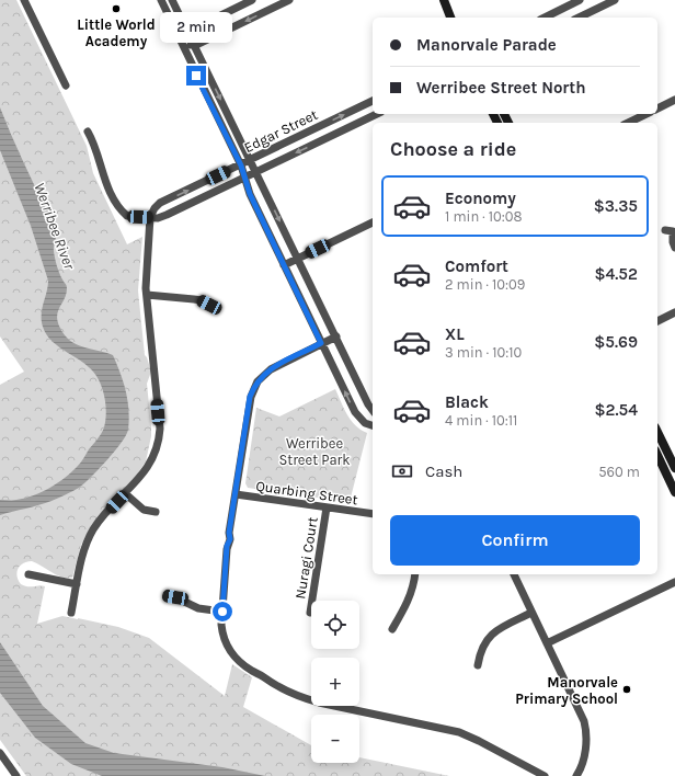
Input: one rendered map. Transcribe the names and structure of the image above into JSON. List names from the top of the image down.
{
  "streets": {
    "street": ["Edgar Street", "Quarbing Street", "Nuragi Court"]
  },
  "crossings": [
    ["Quarbing Street", "Nuragi Court"]
  ],
  "water": ["Werribee River"],
  "parks": ["Werribee Street Park"],
  "places": ["Little World Academy", "Manorvale Primary School"],
  "page": {
    "bubble": "2 min",
    "banner": ["Manorvale Parade", "Werribee Street North"],
    "heading": "Choose a ride",
    "list": [
      {
        "name": "Economy",
        "note": "1 min · 10:08",
        "value": "$3.35"
      },
      {
        "name": "Comfort",
        "note": "2 min · 10:09",
        "value": "$4.52"
      },
      {
        "name": "XL",
        "note": "3 min · 10:10",
        "value": "$5.69"
      },
      {
        "name": "Black",
        "note": "4 min · 10:11",
        "value": "$2.54"
      }
    ],
    "pay": ["Cash", "560 m"],
    "buttons": "Confirm",
    "map_buttons": ["+", "−"]
  }
}
